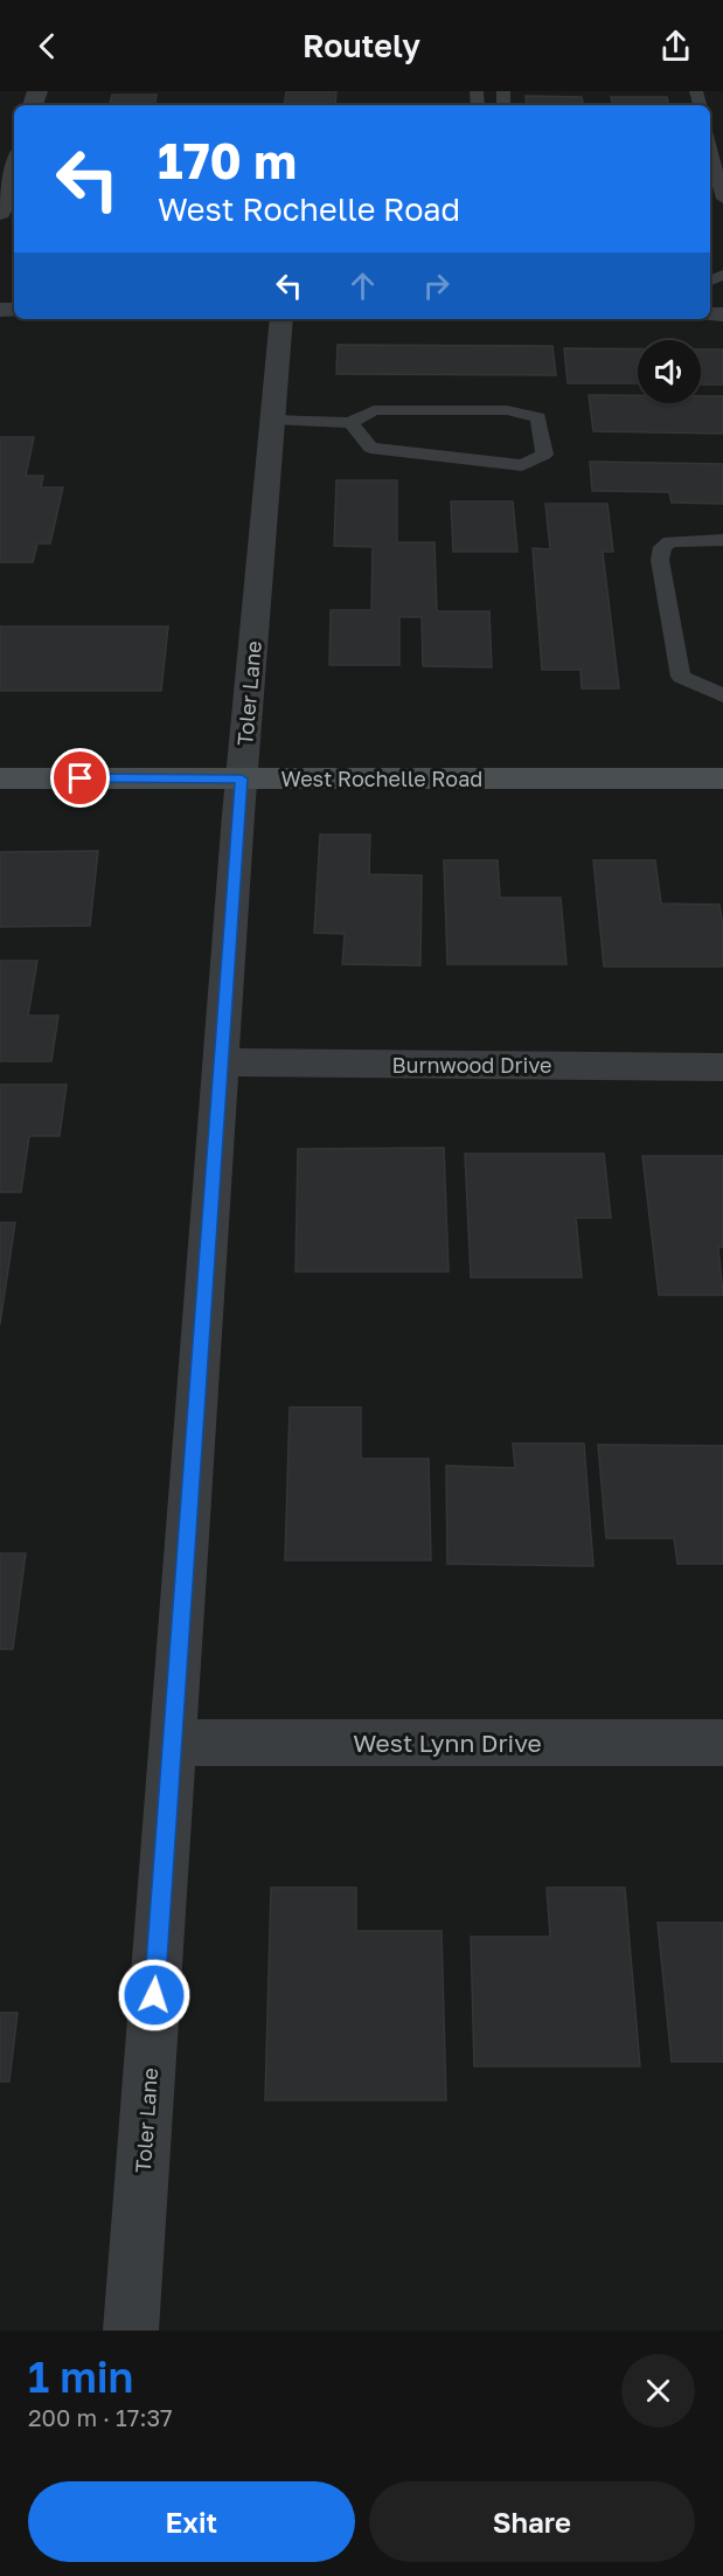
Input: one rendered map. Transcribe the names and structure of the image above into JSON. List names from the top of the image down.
{
  "streets": {
    "main road": ["West Rochelle Road"],
    "street": ["Toler Lane", "Burnwood Drive", "West Lynn Drive"]
  },
  "crossings": [
    ["Toler Lane", "West Rochelle Road"],
    ["Toler Lane", "Burnwood Drive"],
    ["Toler Lane", "West Lynn Drive"]
  ],
  "page": {
    "header": "Routely",
    "turn": ["170 m", "West Rochelle Road"],
    "heading": ["1 min", "200 m · 17:37"],
    "buttons": ["Exit", "Share"]
  }
}
